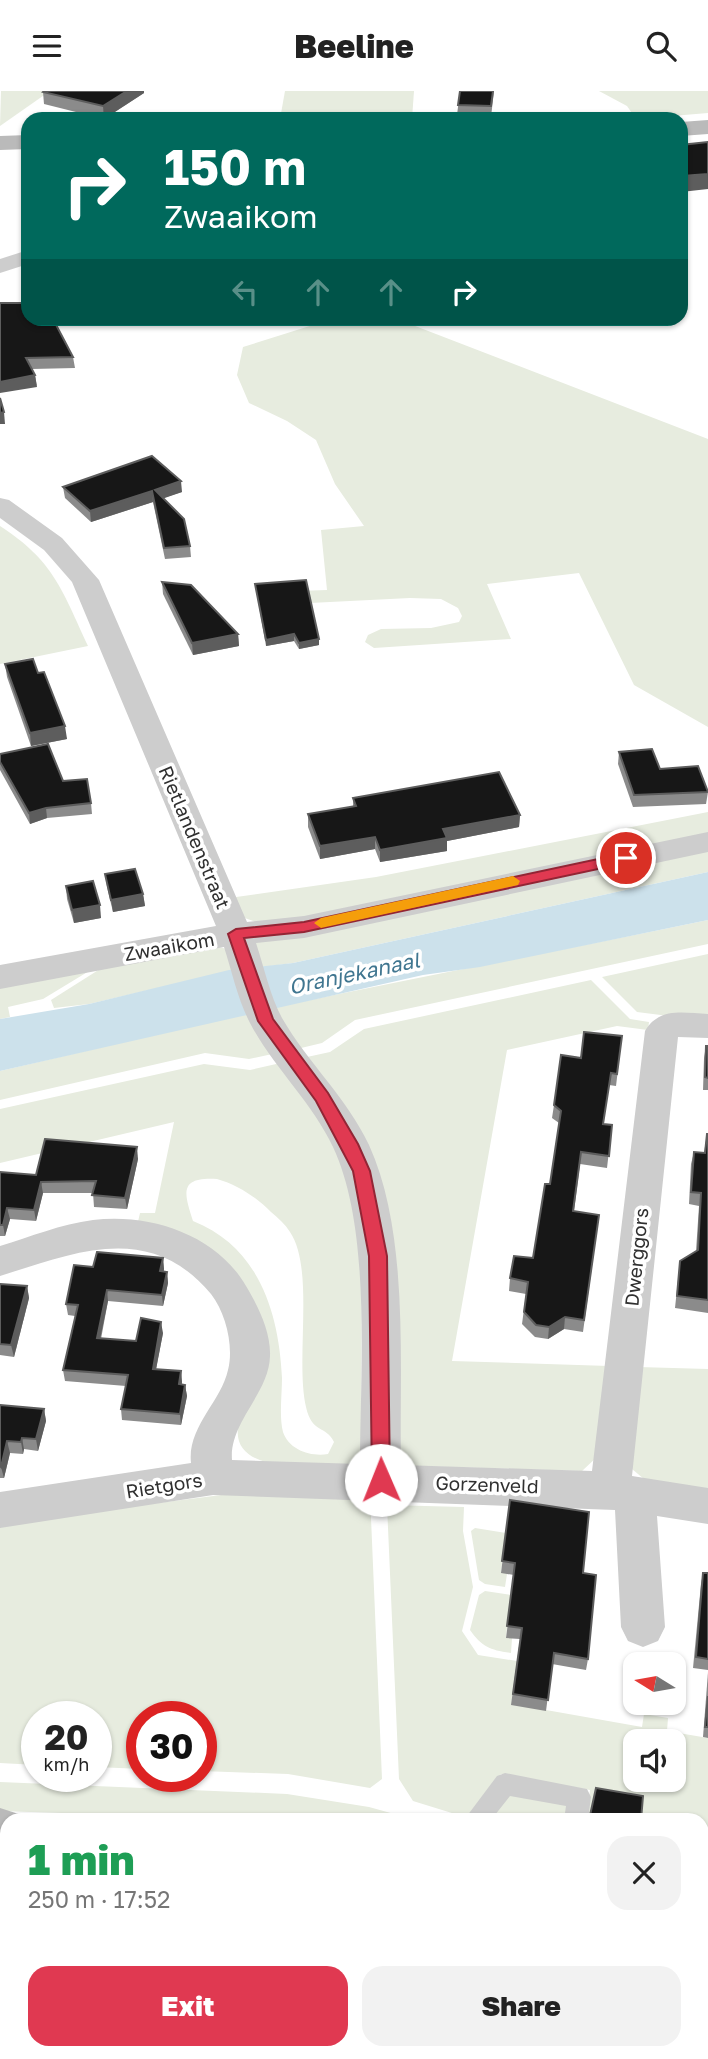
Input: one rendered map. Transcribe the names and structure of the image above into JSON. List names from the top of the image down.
{
  "streets": {
    "street": [
      "Rietlandenstraat",
      "Zwaaikom",
      "Dwerggors",
      "Gorzenveld",
      "Rietgors"
    ]
  },
  "crossings": [
    ["Rietlandenstraat", "Zwaaikom"],
    ["Rietlandenstraat", "Gorzenveld"],
    ["Dwerggors", "Gorzenveld"],
    ["Gorzenveld", "Rietgors"]
  ],
  "water": ["Oranjekanaal"],
  "north": "left",
  "page": {
    "header": "Beeline",
    "turn": ["150 m", "Zwaaikom"],
    "speed": "20 km/h",
    "limit": "30",
    "heading": ["1 min", "250 m · 17:52"],
    "buttons": ["Exit", "Share"]
  }
}
